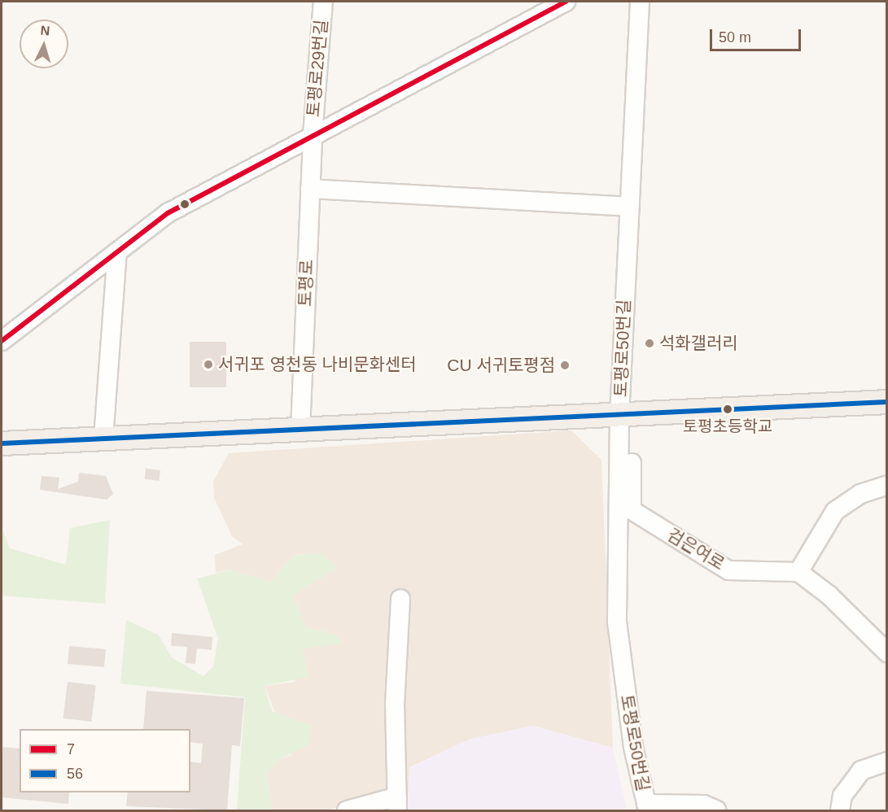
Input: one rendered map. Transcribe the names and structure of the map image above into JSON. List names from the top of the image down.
{
  "streets": {
    "street": [
      "토평로29번길",
      "토평로",
      "토평로50번길",
      "검은여로"
    ]
  },
  "crossings": [
    ["토평로29번길", "토평로"],
    ["토평로50번길", "검은여로"]
  ],
  "places": [
    "석화갤러리",
    "서귀포 영천동 나비문화센터",
    "CU 서귀토평점",
    "토평초등학교"
  ],
  "lines": ["transit line 7", "transit line 56"],
  "legend": ["7", "56"],
  "scale_bar": "50 m",
  "north": "top"
}
